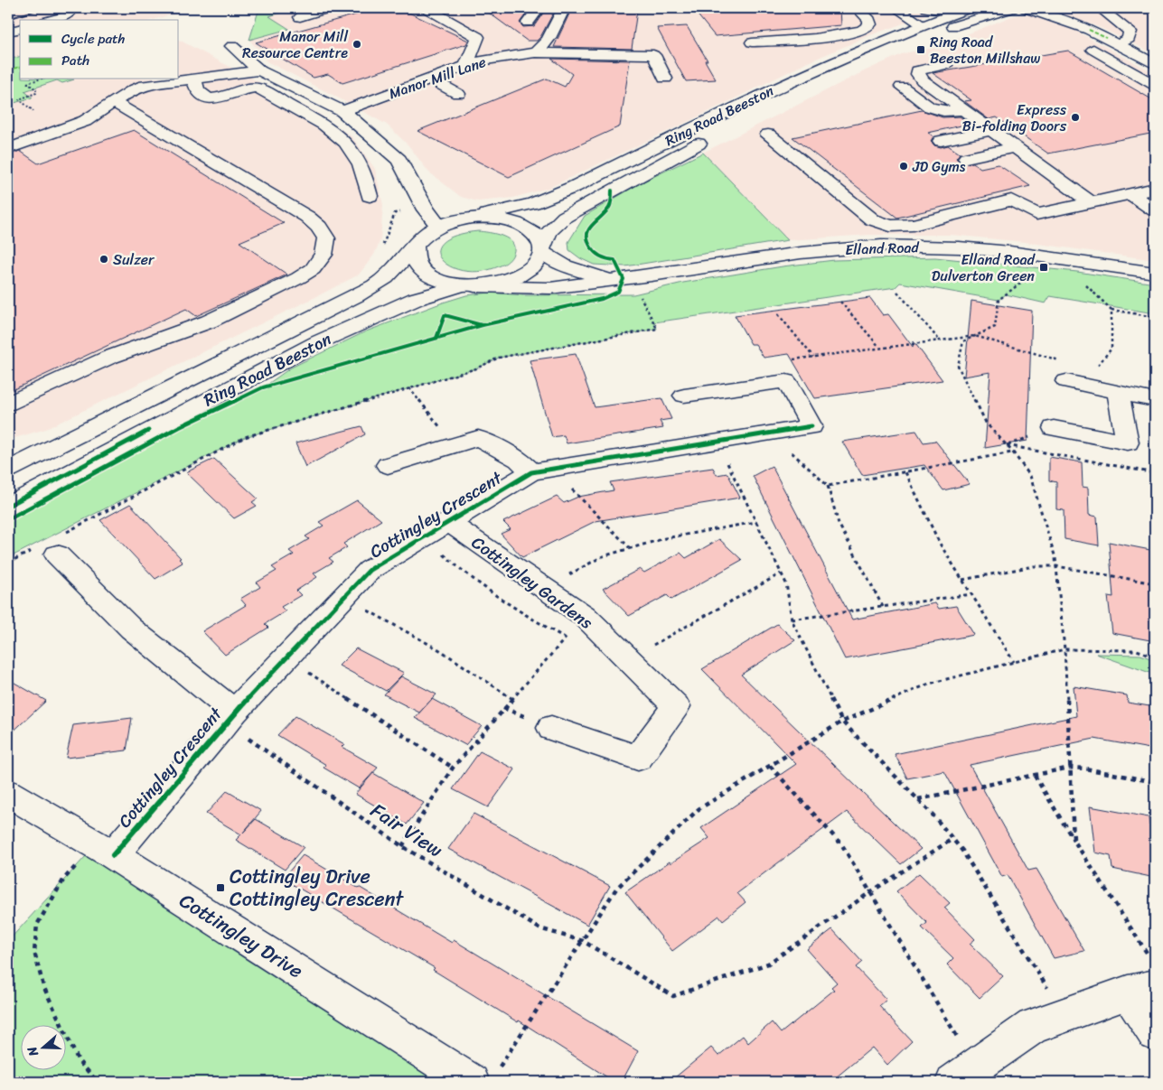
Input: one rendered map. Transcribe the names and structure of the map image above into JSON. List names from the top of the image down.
{
  "streets": {
    "main road": [
      "Manor Mill Lane",
      "Ring Road Beeston",
      "Elland Road",
      "Cottingley Crescent",
      "Cottingley Gardens",
      "Cottingley Drive"
    ],
    "path": ["Fair View"]
  },
  "crossings": [
    ["Ring Road Beeston", "Elland Road"],
    ["Cottingley Crescent", "Cottingley Gardens"],
    ["Cottingley Crescent", "Fair View"],
    ["Cottingley Crescent", "Cottingley Drive"]
  ],
  "places": {
    "other": [
      "Manor Mill Resource Centre",
      "Express Bi-folding Doors",
      "JD Gyms",
      "Sulzer"
    ],
    "transit": ["Ring Road Beeston Millshaw", "Elland Road Dulverton Green", "Cottingley Drive Cottingley Crescent"]
  },
  "legend": ["Cycle path", "Path"],
  "north": "left"
}
